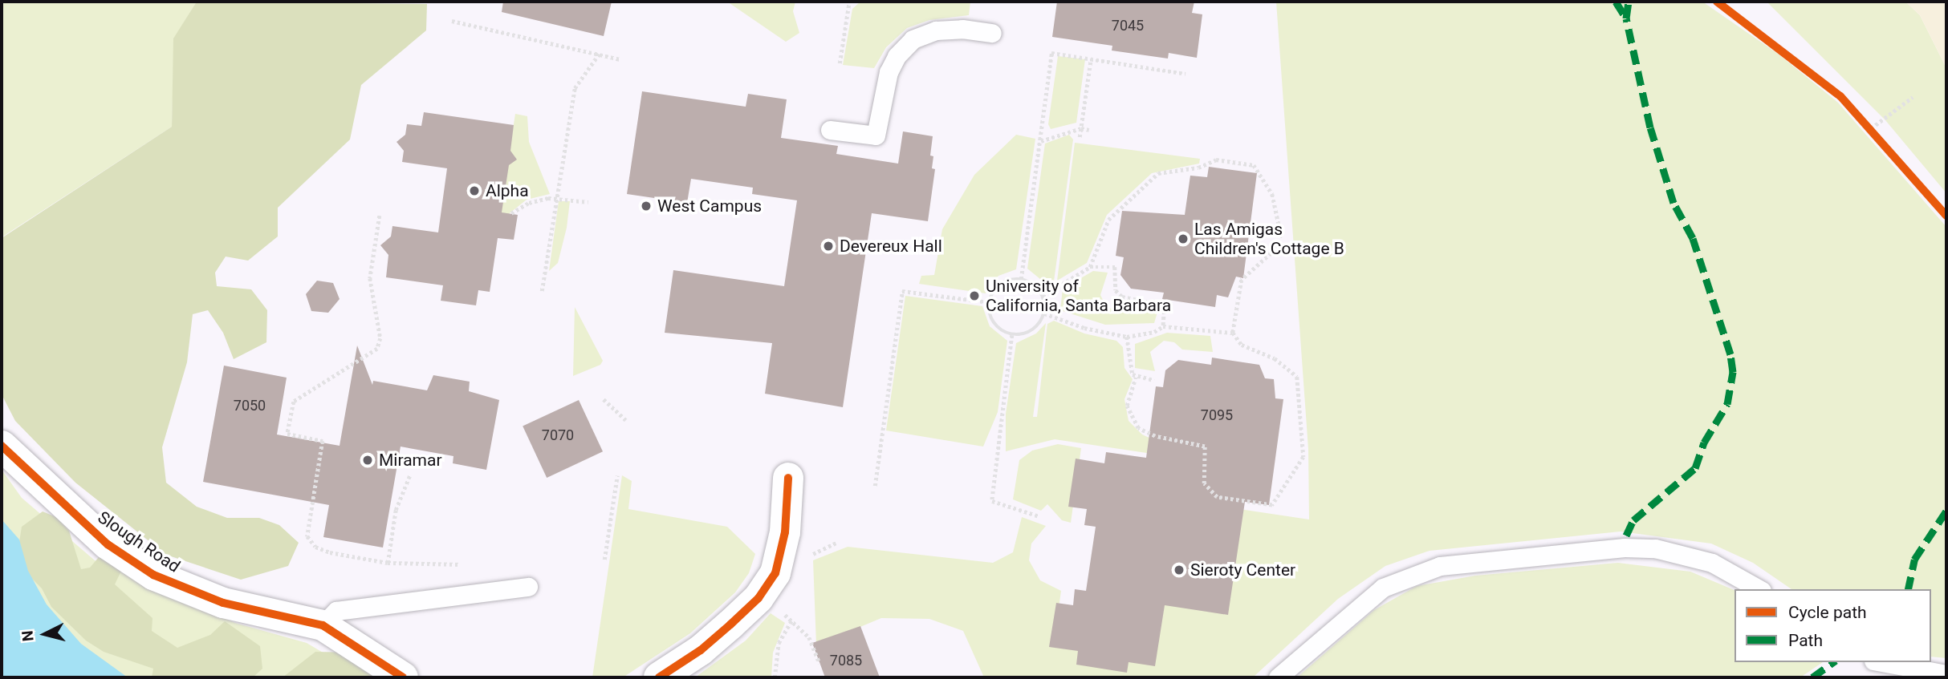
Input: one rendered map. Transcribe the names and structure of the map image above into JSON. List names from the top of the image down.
{
  "streets": {
    "street": ["Slough Road"]
  },
  "places": [
    "Alpha",
    "West Campus",
    "Las Amigas Children's Cottage B",
    "Devereux Hall",
    "University of California, Santa Barbara",
    "Miramar",
    "Sieroty Center"
  ],
  "house_numbers": [
    "7045",
    "7050",
    "7095",
    "7070",
    "7085"
  ],
  "legend": ["Cycle path", "Path"],
  "north": "left"
}
